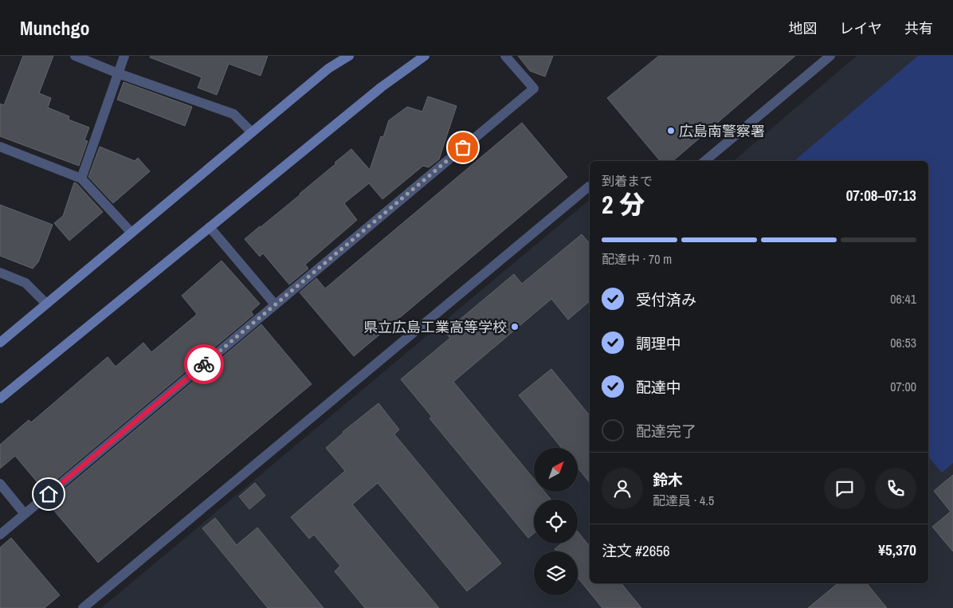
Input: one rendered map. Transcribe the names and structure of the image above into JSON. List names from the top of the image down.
{
  "places": ["広島南警察署", "県立広島工業高等学校"],
  "north": "top right",
  "page": {
    "header": "Munchgo",
    "nav": ["地図", "レイヤ", "共有"],
    "heading": ["2 分", "到着まで", "07:08–07:13"],
    "panel": [
      "鈴木",
      "配達員 · 4.5",
      "注文 #2656",
      "¥5,370"
    ],
    "bar": "配達中 · 70 m",
    "list": [
      ["受付済み", "06:41"],
      ["調理中", "06:53"],
      ["配達中", "07:00"],
      "配達完了"
    ]
  }
}
